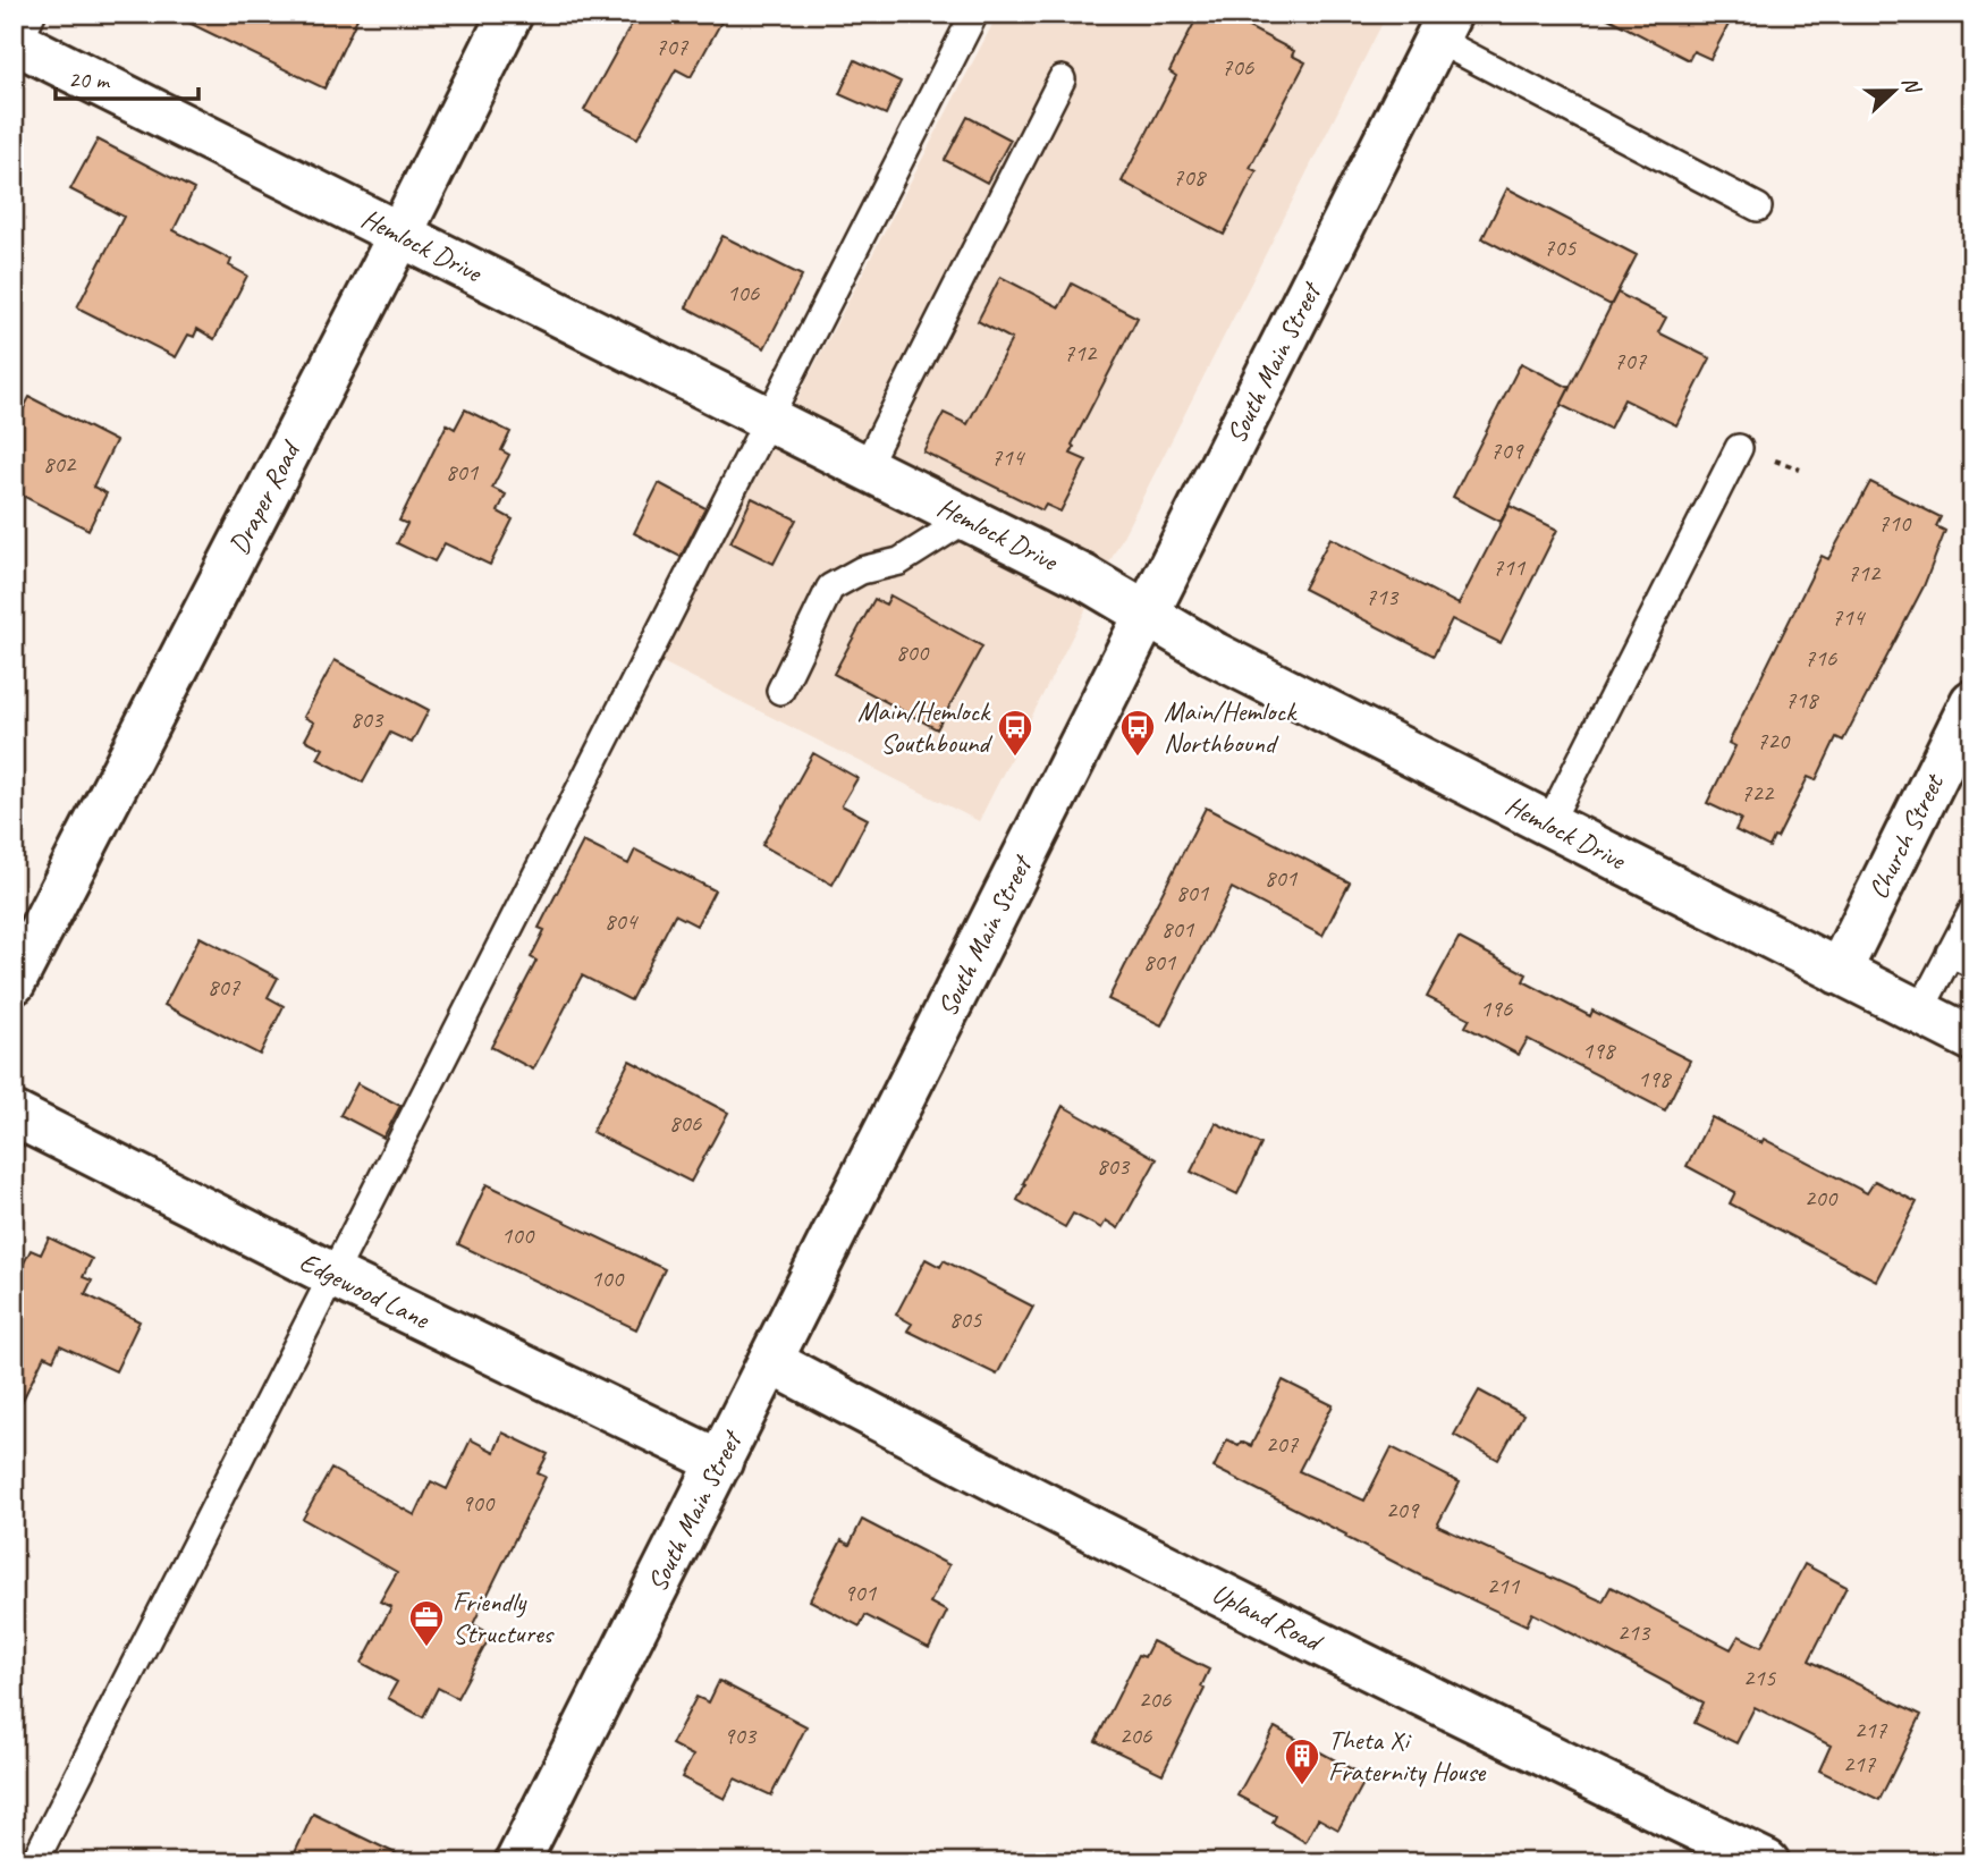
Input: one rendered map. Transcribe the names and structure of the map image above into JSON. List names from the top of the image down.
{
  "streets": {
    "street": [
      "Hemlock Drive",
      "South Main Street",
      "Draper Road",
      "Church Street",
      "Edgewood Lane",
      "Upland Road"
    ]
  },
  "crossings": [
    ["Hemlock Drive", "South Main Street"],
    ["Hemlock Drive", "Draper Road"],
    ["Hemlock Drive", "Church Street"],
    ["South Main Street", "Edgewood Lane"],
    ["South Main Street", "Upland Road"]
  ],
  "places": {
    "bus stop": ["Main/Hemlock Southbound", "Main/Hemlock Northbound"],
    "office": ["Friendly Structures"],
    "building": ["Theta Xi Fraternity House"]
  },
  "house_numbers": [
    "707",
    "706",
    "708",
    "705",
    "106",
    "712",
    "707",
    "709",
    "714",
    "802",
    "801",
    "710",
    "711",
    "712",
    "713",
    "714",
    "800",
    "716",
    "718",
    "803",
    "720",
    "722",
    "801",
    "801",
    "804",
    "801",
    "801",
    "807",
    "196",
    "198",
    "198",
    "806",
    "803",
    "200",
    "100",
    "100",
    "805",
    "207",
    "900",
    "209",
    "211",
    "901",
    "213",
    "215",
    "206",
    "217",
    "903",
    "206",
    "217"
  ],
  "scale_bar": "20 m",
  "north": "right"
}
